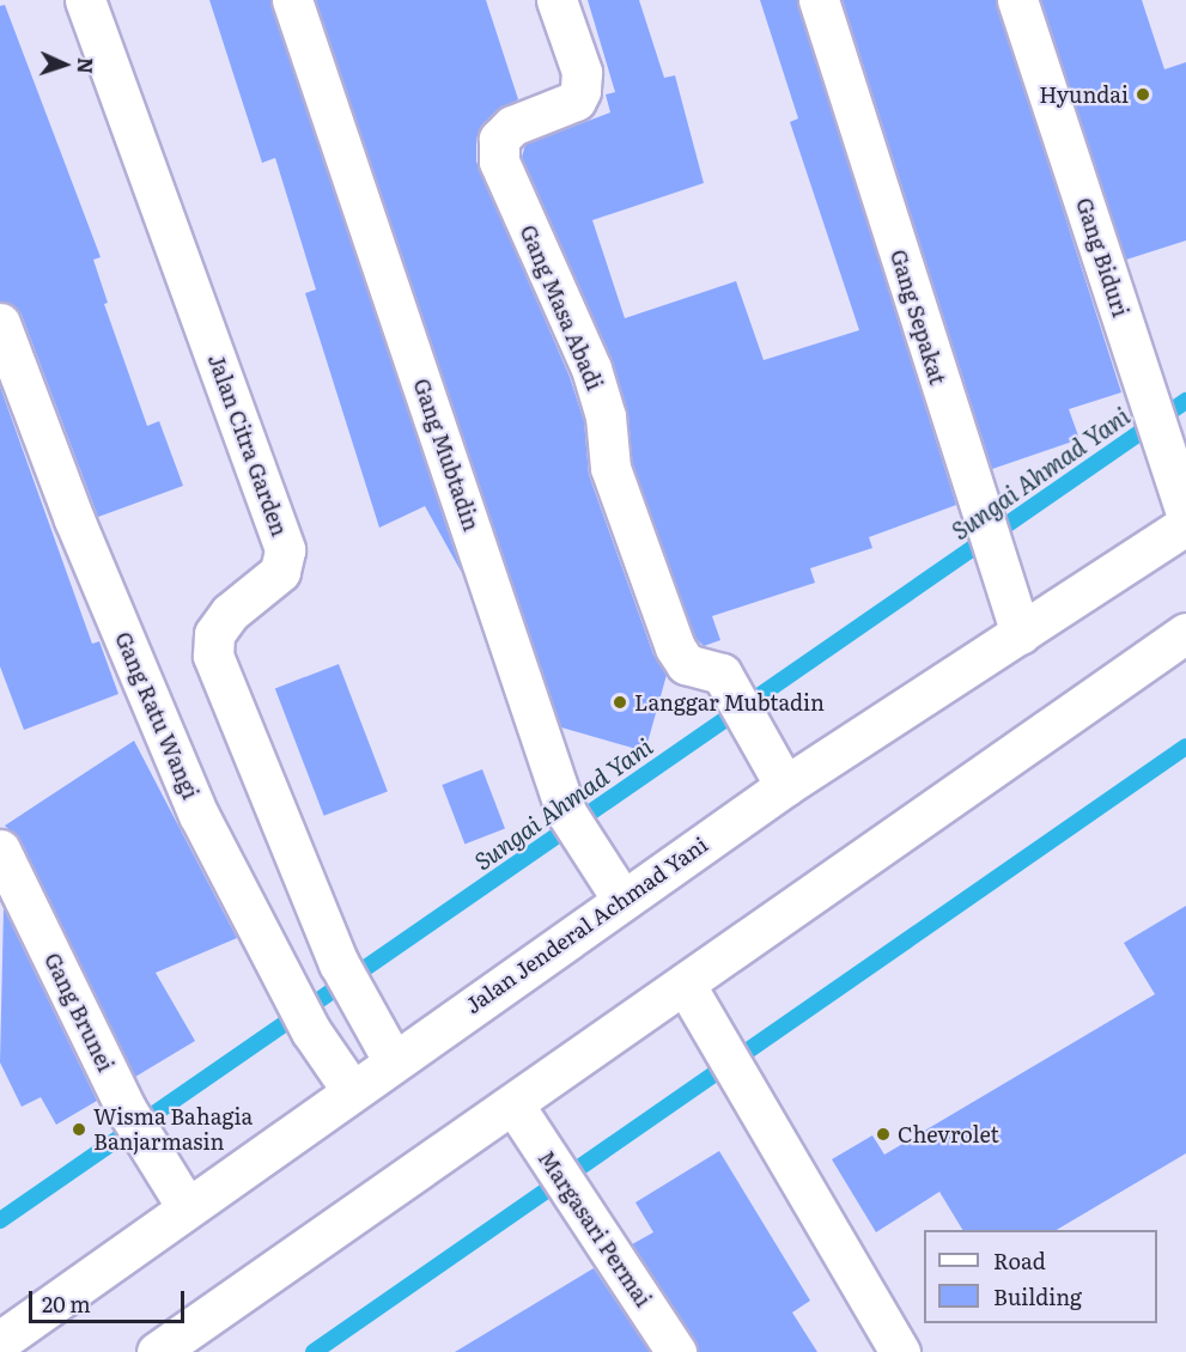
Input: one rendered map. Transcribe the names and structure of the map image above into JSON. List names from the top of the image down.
{
  "streets": {
    "main road": [
      "Gang Biduri",
      "Gang Masa Abadi",
      "Gang Sepakat",
      "Jalan Citra Garden",
      "Gang Mubtadin",
      "Gang Ratu Wangi",
      "Jalan Jenderal Achmad Yani",
      "Gang Brunei",
      "Margasari Permai"
    ]
  },
  "crossings": [
    ["Gang Masa Abadi", "Jalan Jenderal Achmad Yani"],
    ["Gang Sepakat", "Jalan Jenderal Achmad Yani"],
    ["Jalan Citra Garden", "Jalan Jenderal Achmad Yani"],
    ["Gang Mubtadin", "Jalan Jenderal Achmad Yani"],
    ["Gang Ratu Wangi", "Jalan Jenderal Achmad Yani"],
    ["Jalan Jenderal Achmad Yani", "Gang Brunei"]
  ],
  "water": ["Sungai Ahmad Yani"],
  "places": [
    "Hyundai",
    "Langgar Mubtadin",
    "Wisma Bahagia Banjarmasin",
    "Chevrolet"
  ],
  "legend": ["Road", "Building"],
  "scale_bar": "20 m",
  "north": "right"
}
